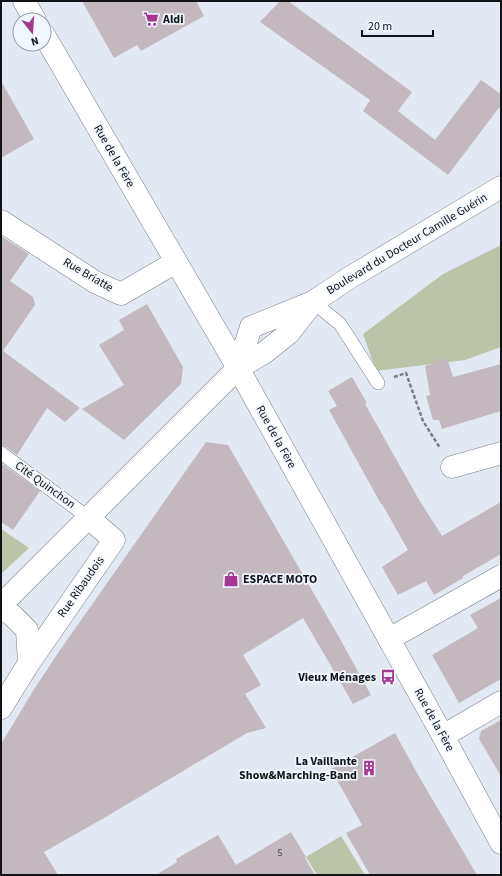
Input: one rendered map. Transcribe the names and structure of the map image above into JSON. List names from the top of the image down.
{
  "streets": {
    "main road": [
      "Rue de la Fère",
      "Boulevard du Docteur Camille Guérin",
      "Rue Briatte",
      "Rue Ribaudois"
    ],
    "lane": ["Cité Quinchon"]
  },
  "crossings": [
    ["Rue de la Fère", "Boulevard du Docteur Camille Guérin"],
    ["Rue de la Fère", "Rue Briatte"],
    ["Cité Quinchon", "Rue Ribaudois"]
  ],
  "places": {
    "supermarket": ["Aldi"],
    "shop": ["ESPACE MOTO"],
    "bus stop": ["Vieux Ménages"],
    "building": ["La Vaillante Show&Marching-Band"]
  },
  "house_numbers": ["5"],
  "scale_bar": "20 m",
  "north": "bottom"
}
